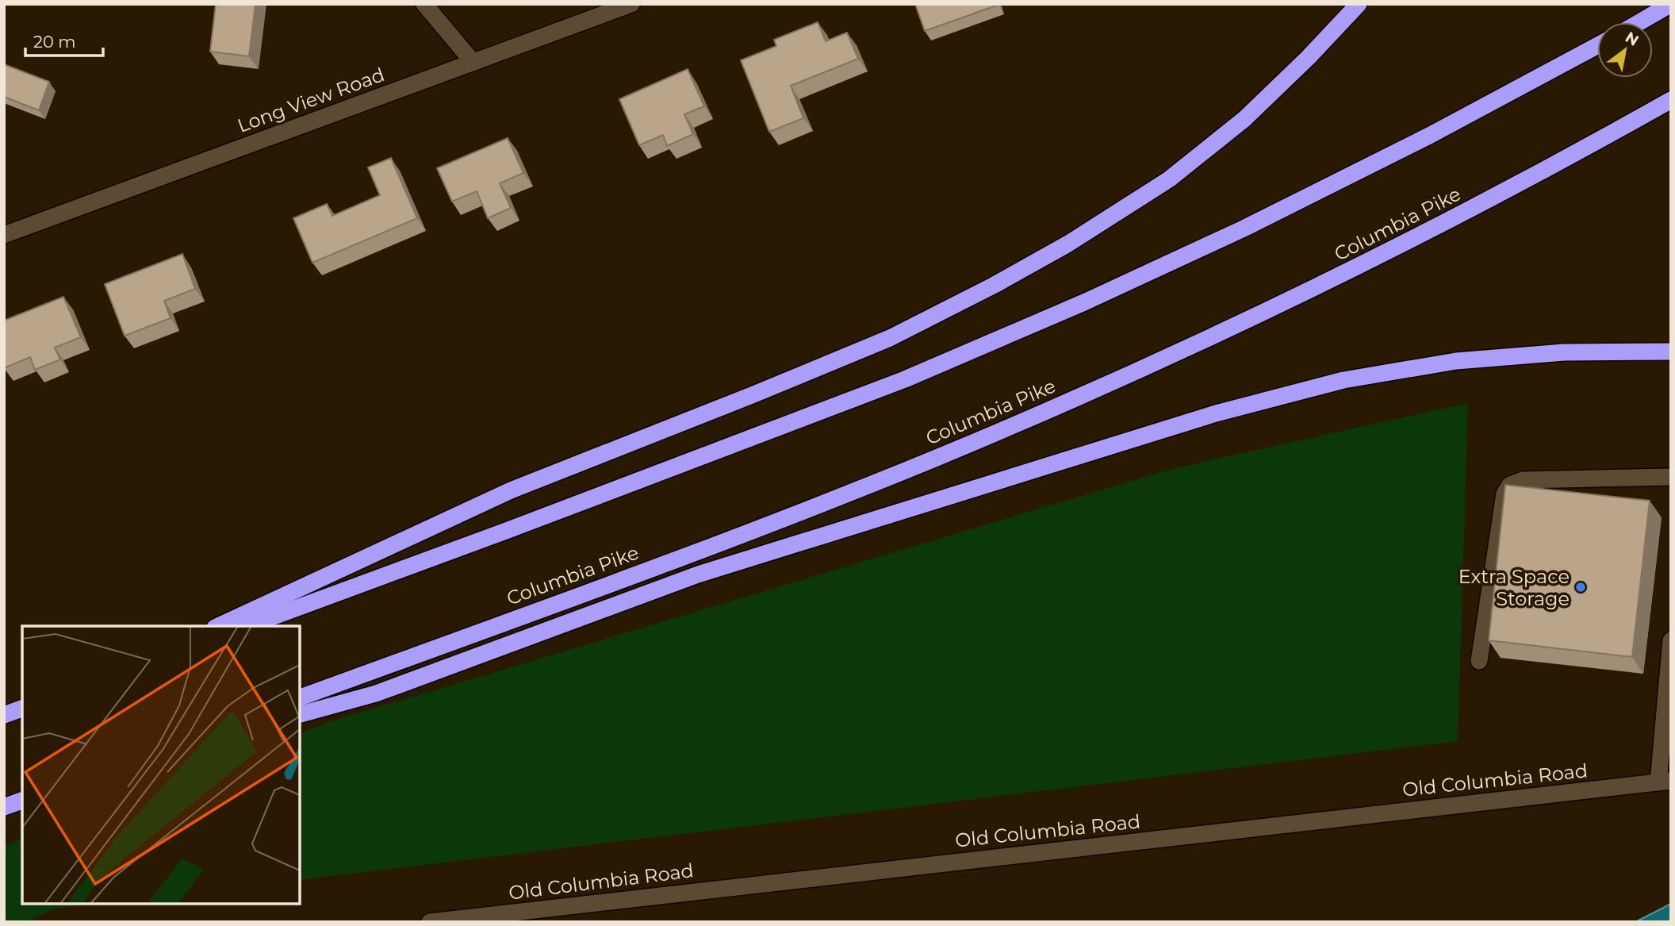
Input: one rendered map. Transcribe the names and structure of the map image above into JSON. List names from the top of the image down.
{
  "streets": {
    "highway": ["Columbia Pike"],
    "street": ["Long View Road", "Old Columbia Road"]
  },
  "places": ["Extra Space Storage"],
  "scale_bar": "20 m",
  "north": "top right"
}
